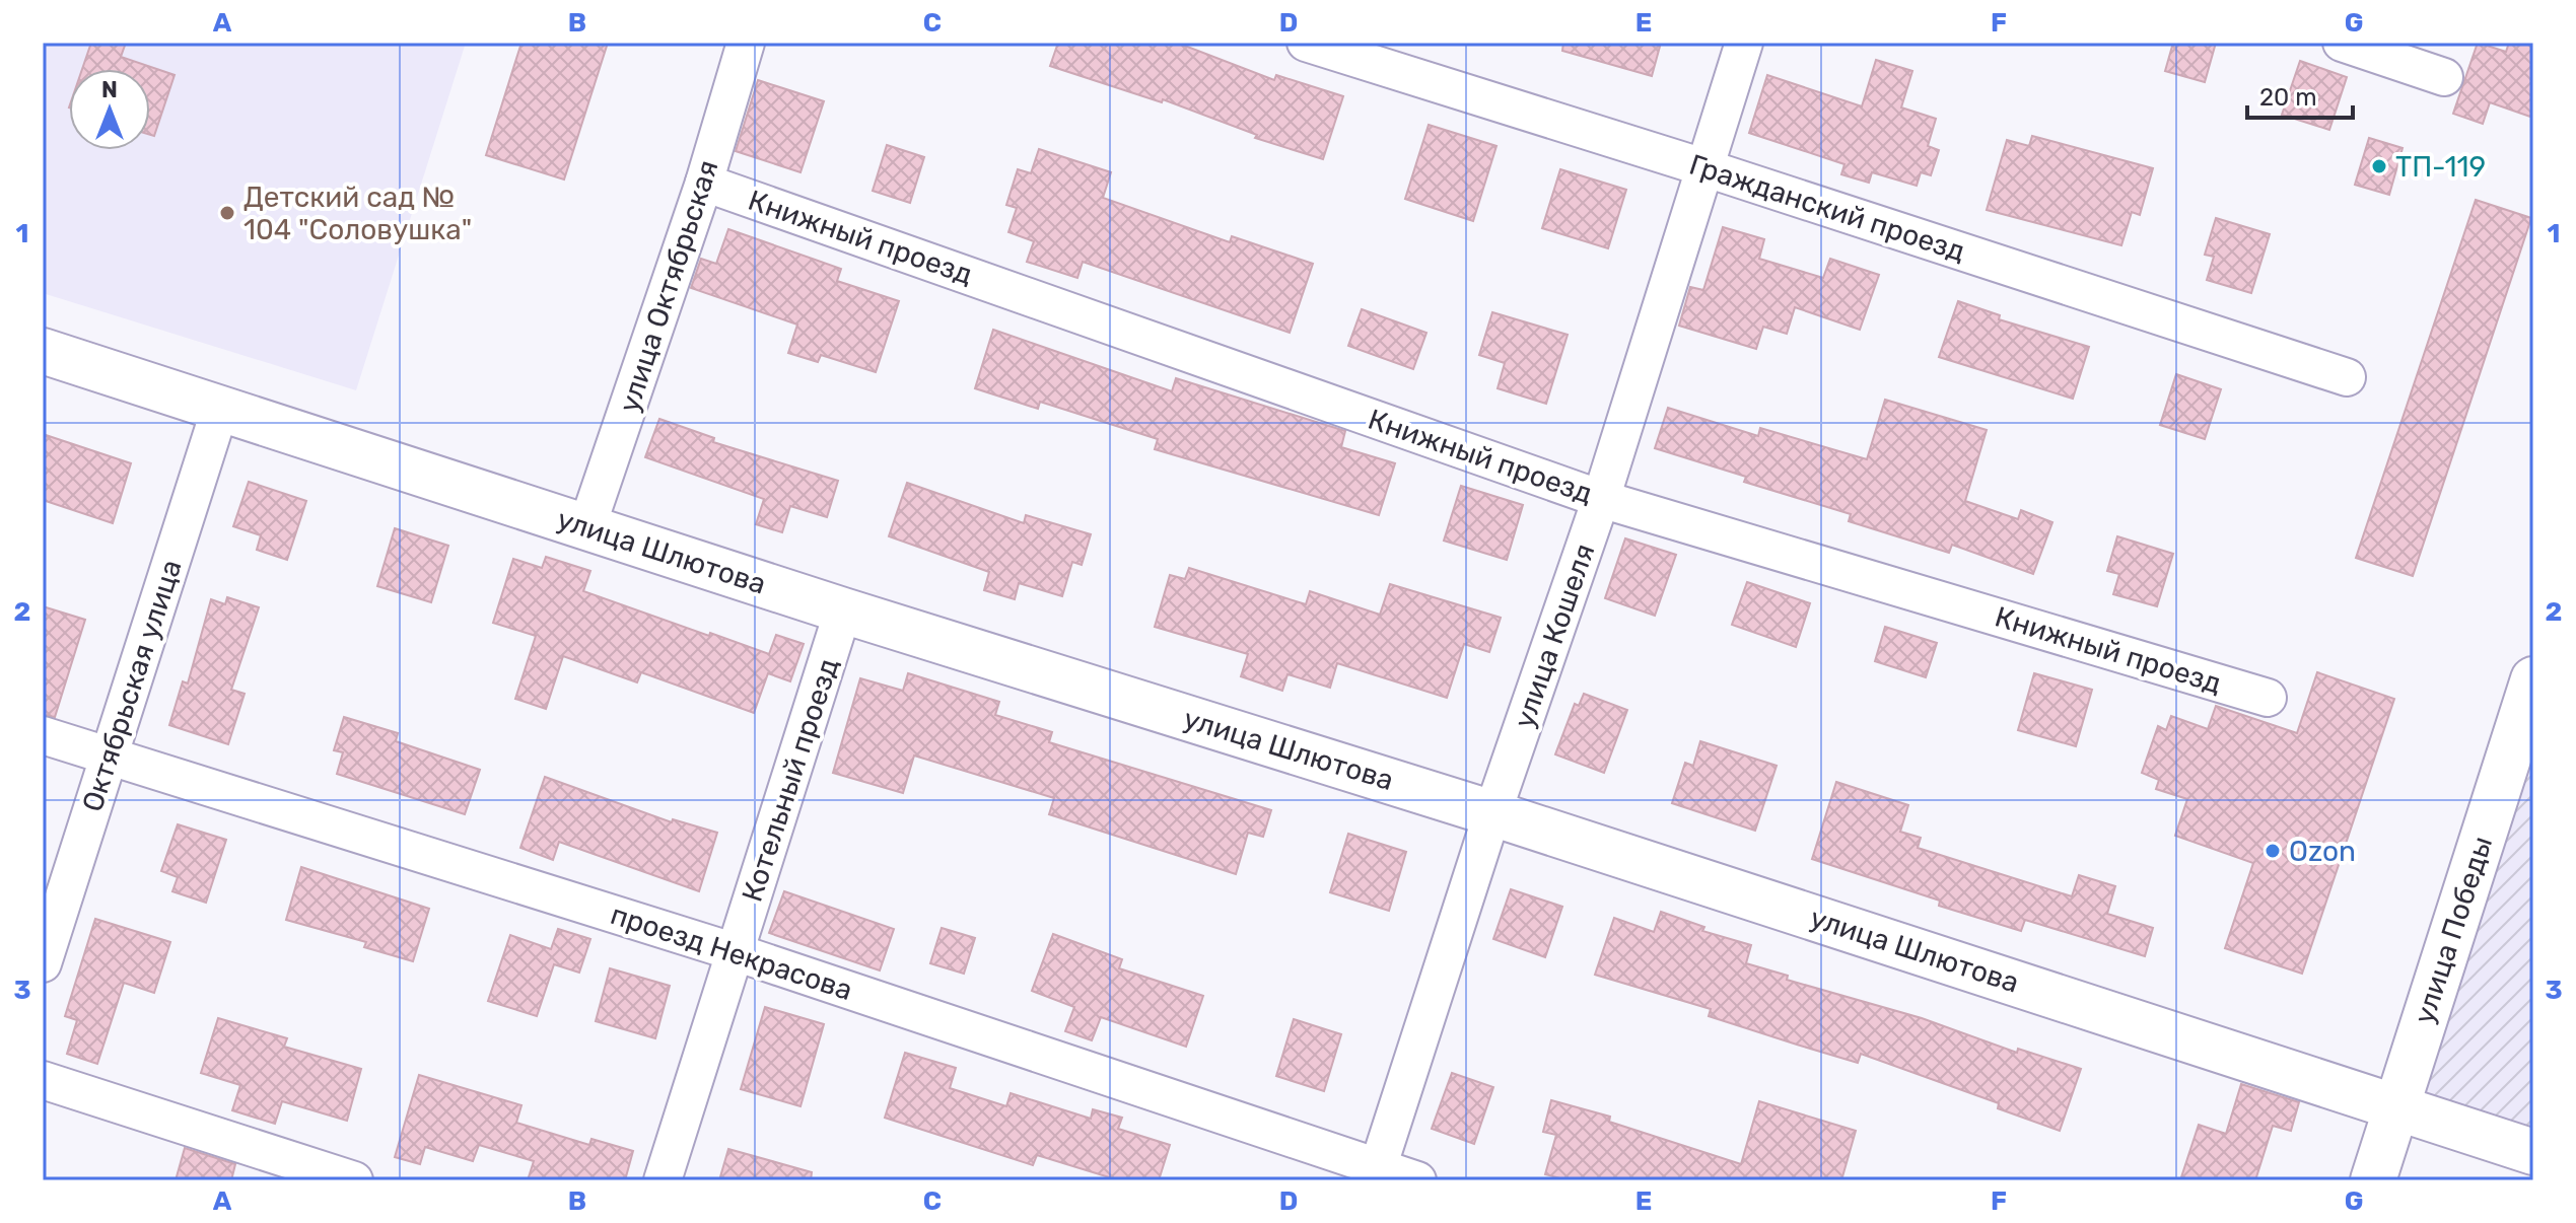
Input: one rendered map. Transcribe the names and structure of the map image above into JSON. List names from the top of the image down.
{
  "streets": {
    "main road": ["улица Шлютова", "улица Победы"],
    "street": [
      "Гражданский проезд",
      "Книжный проезд",
      "улица Октябрьская",
      "улица Кошеля",
      "Октябрьская улица",
      "Котельный проезд",
      "проезд Некрасова"
    ]
  },
  "crossings": [
    ["Гражданский проезд", "улица Кошеля"],
    ["Книжный проезд", "улица Октябрьская"],
    ["Книжный проезд", "улица Кошеля"],
    ["улица Октябрьская", "улица Шлютова"],
    ["улица Шлютова", "улица Кошеля"],
    ["улица Шлютова", "Октябрьская улица"],
    ["улица Шлютова", "Котельный проезд"],
    ["улица Шлютова", "улица Победы"],
    ["улица Кошеля", "проезд Некрасова"],
    ["Октябрьская улица", "проезд Некрасова"],
    ["Котельный проезд", "проезд Некрасова"]
  ],
  "places": ["ТП-119", "Детский сад № 104 \"Соловушка\"", "Ozon"],
  "scale_bar": "20 m",
  "north": "top",
  "grid": {
    "columns": [
      "A",
      "B",
      "C",
      "D",
      "E",
      "F",
      "G"
    ],
    "rows": ["1", "2", "3"]
  }
}
